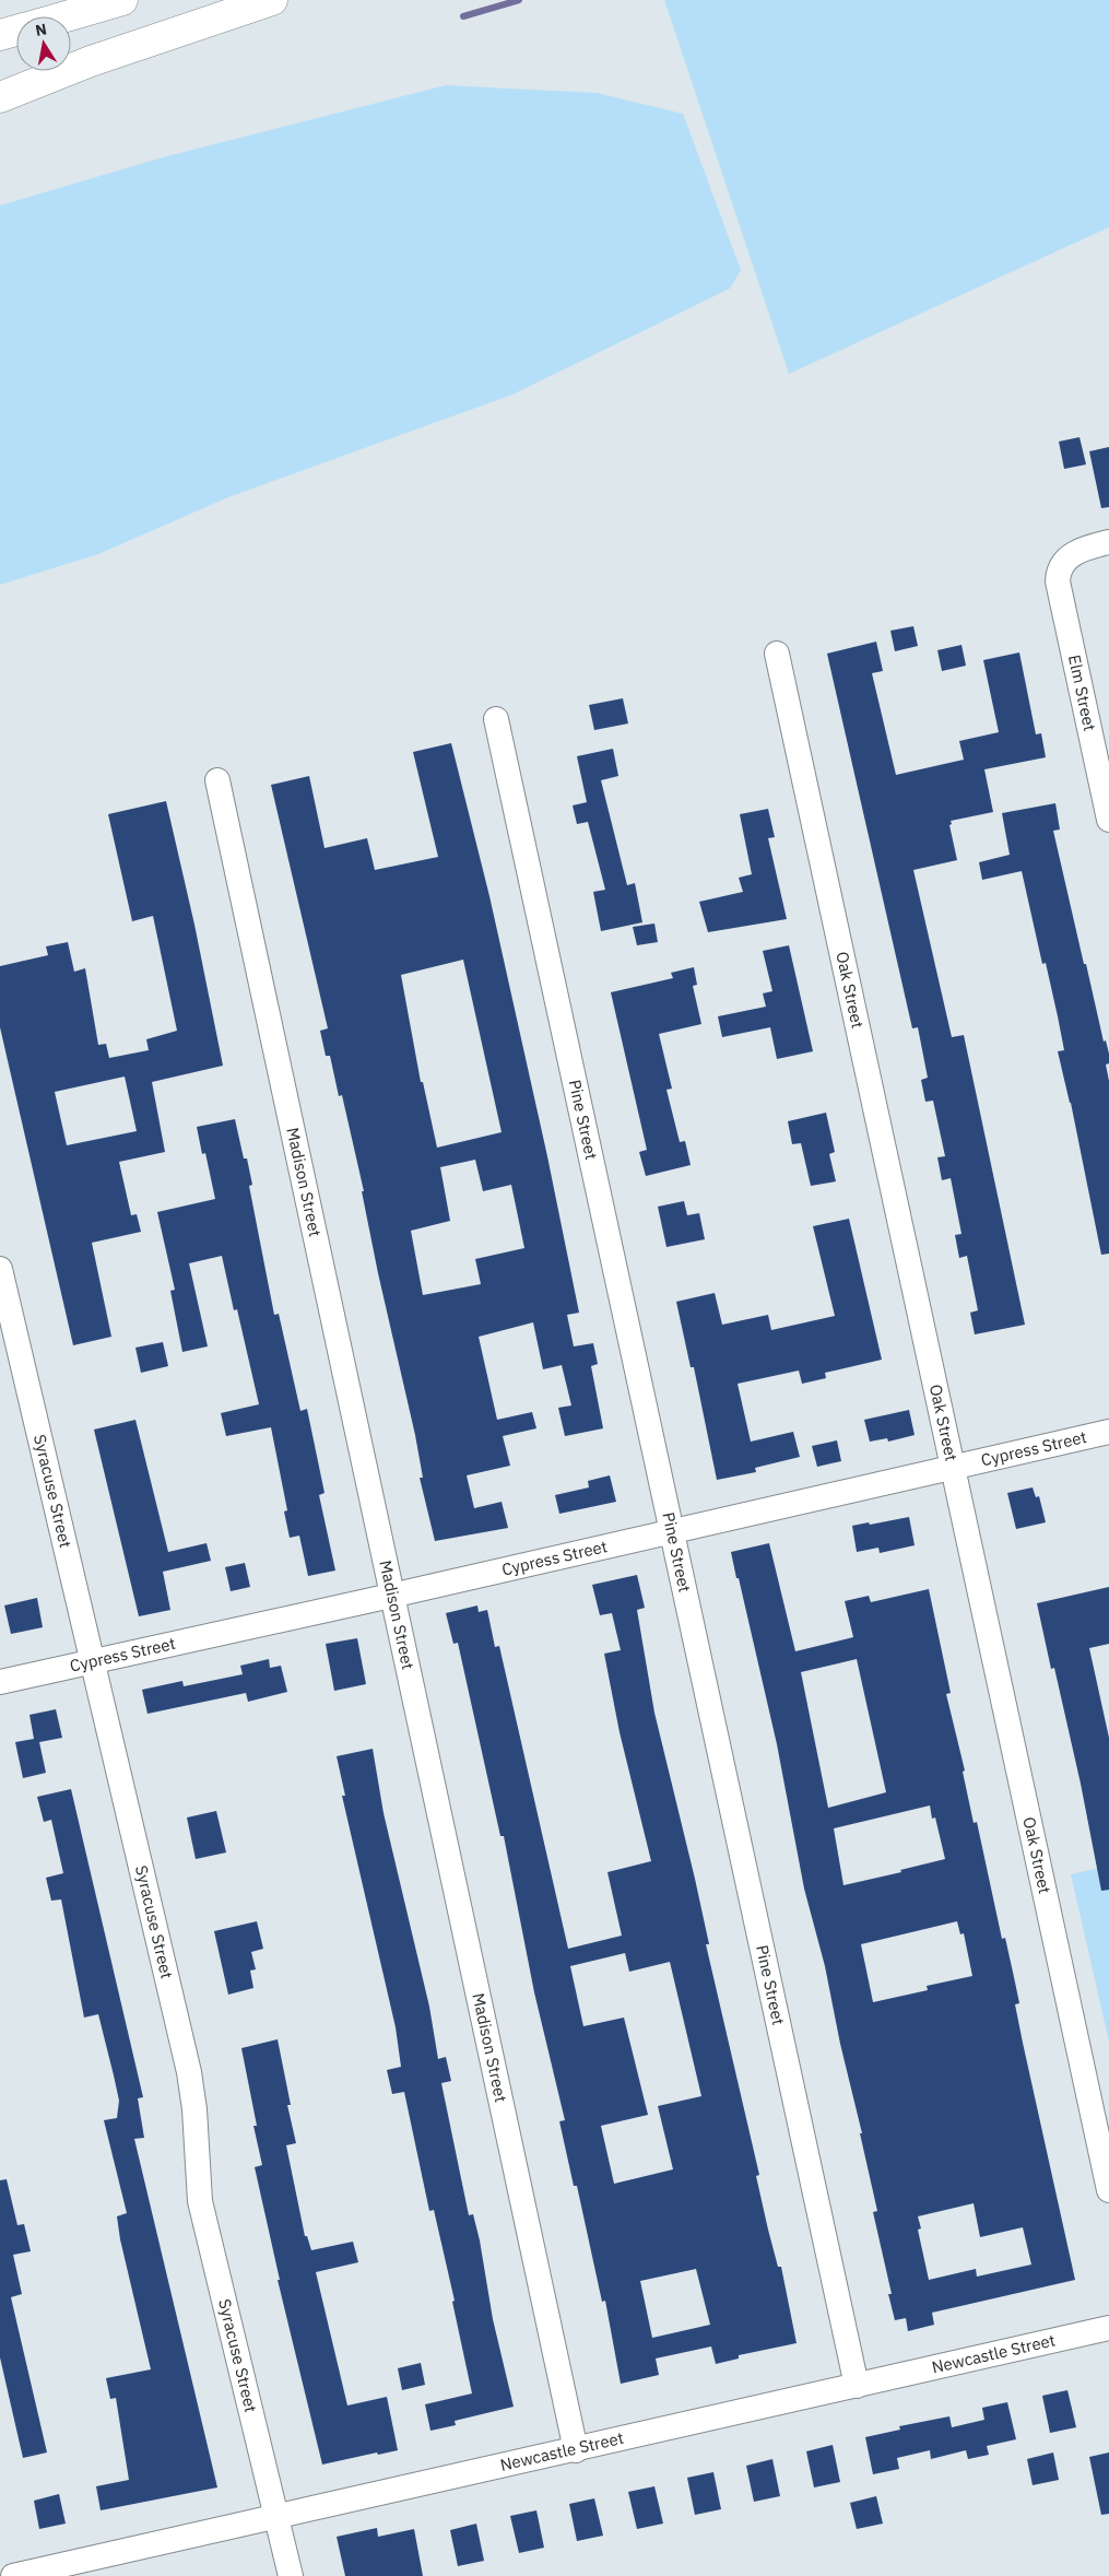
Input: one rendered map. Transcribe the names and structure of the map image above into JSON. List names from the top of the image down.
{
  "streets": {
    "street": [
      "Elm Street",
      "Oak Street",
      "Pine Street",
      "Madison Street",
      "Cypress Street",
      "Syracuse Street",
      "Newcastle Street"
    ]
  },
  "crossings": [
    ["Oak Street", "Cypress Street"],
    ["Pine Street", "Cypress Street"],
    ["Pine Street", "Newcastle Street"],
    ["Madison Street", "Cypress Street"],
    ["Madison Street", "Newcastle Street"],
    ["Cypress Street", "Syracuse Street"],
    ["Syracuse Street", "Newcastle Street"]
  ],
  "north": "top"
}
